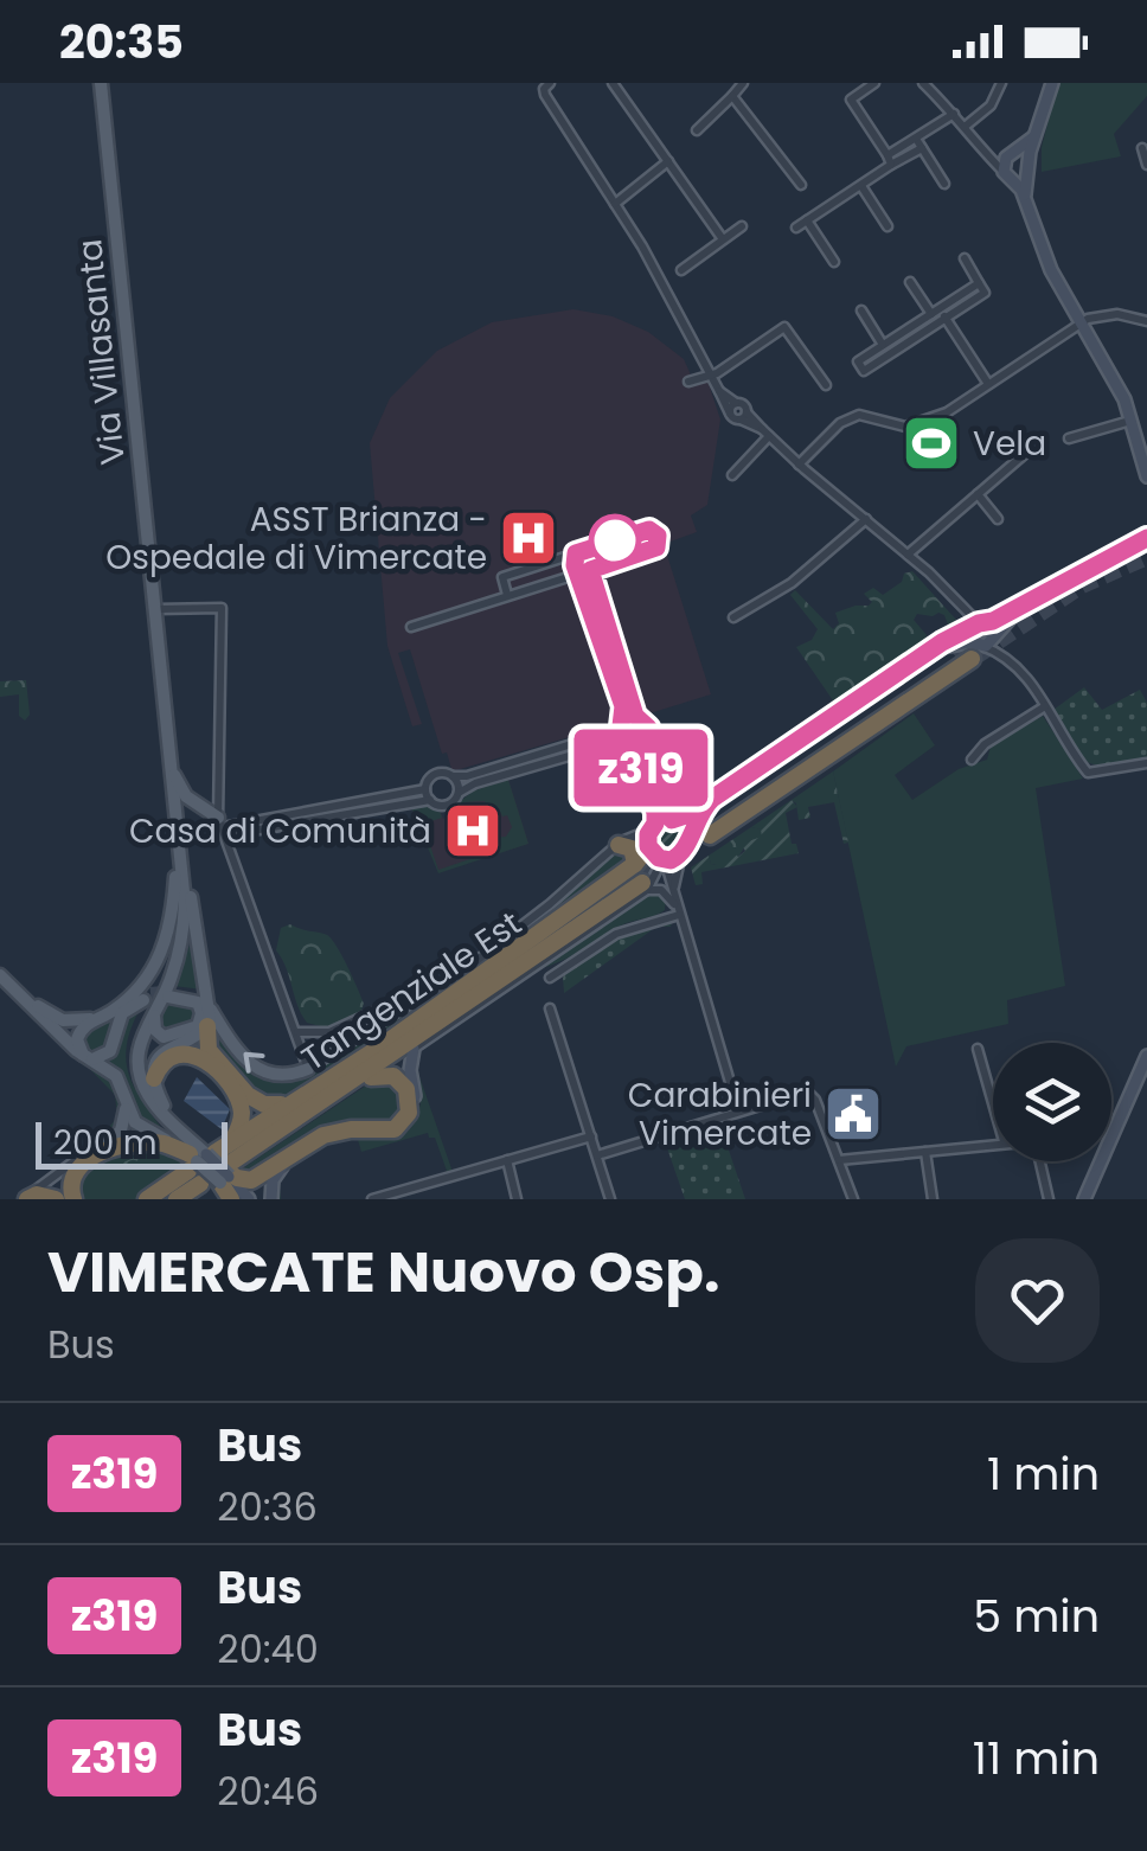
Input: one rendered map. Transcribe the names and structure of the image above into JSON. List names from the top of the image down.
{
  "streets": {
    "highway": ["Tangenziale Est"],
    "main road": ["Via Villasanta"]
  },
  "places": {
    "sports": ["Vela"],
    "hospital": ["ASST Brianza - Ospedale di Vimercate", "Casa di Comunità"],
    "public building": ["Carabinieri Vimercate"]
  },
  "lines": ["bus line z319"],
  "scale_bar": "200 m",
  "page": {
    "status": "20:35",
    "on_map": "z319",
    "scale": "200 m",
    "heading": ["VIMERCATE Nuovo Osp.", "Bus"],
    "list": [
      {
        "mark": "z319",
        "name": "Bus",
        "note": "20:36",
        "value": "1 min"
      },
      {
        "mark": "z319",
        "name": "Bus",
        "note": "20:40",
        "value": "5 min"
      },
      {
        "mark": "z319",
        "name": "Bus",
        "note": "20:46",
        "value": "11 min"
      }
    ]
  }
}
